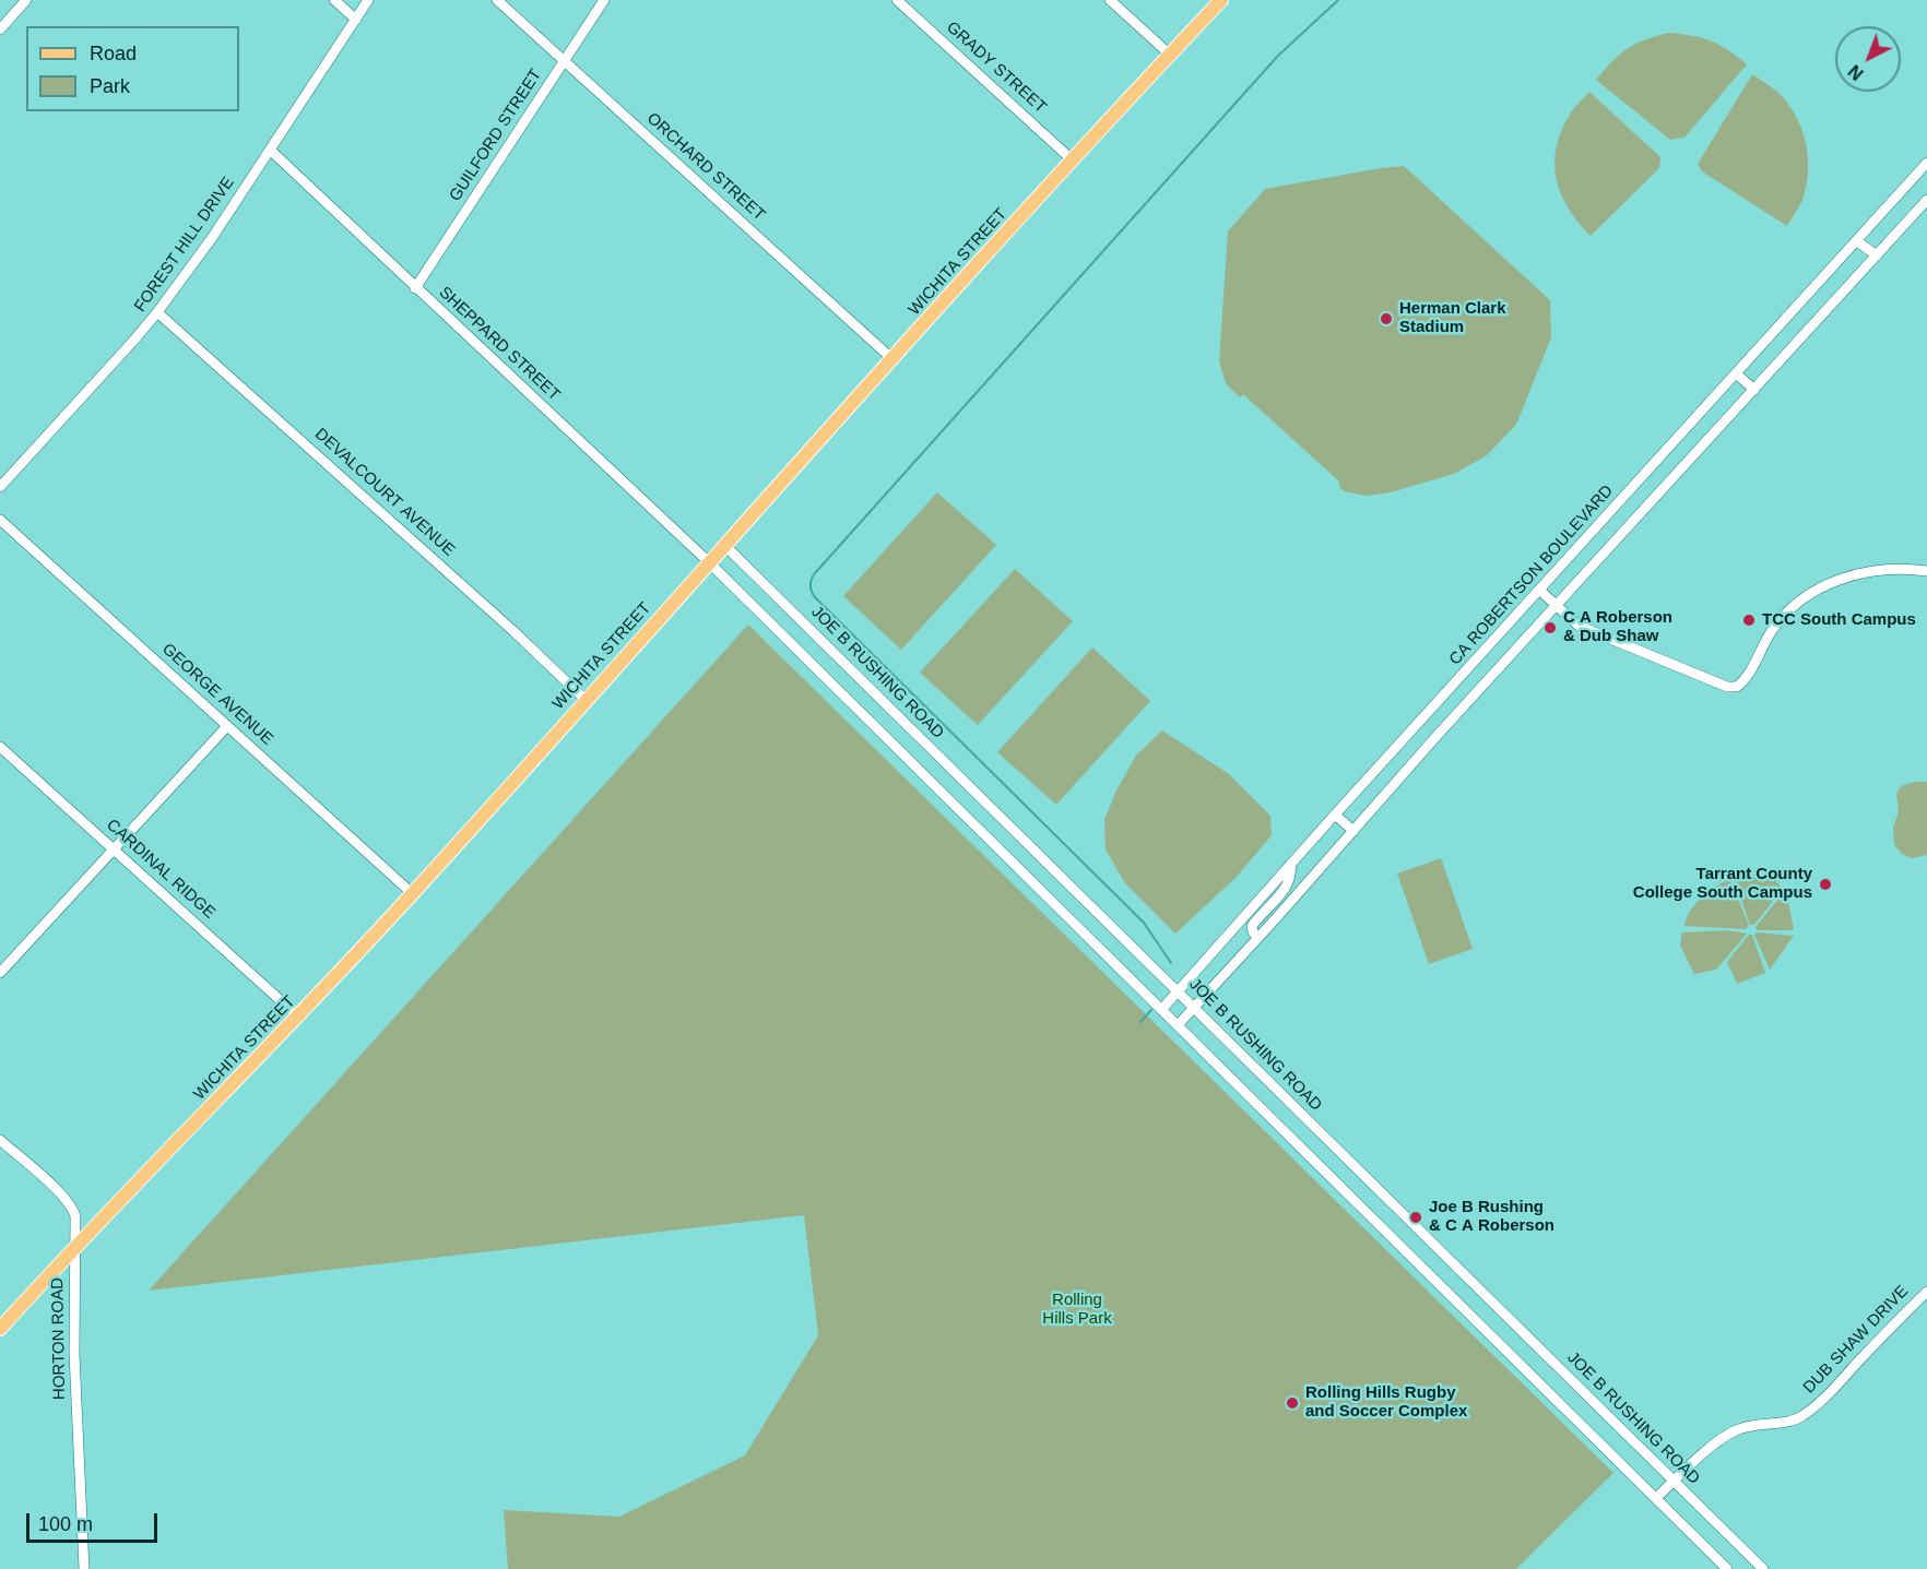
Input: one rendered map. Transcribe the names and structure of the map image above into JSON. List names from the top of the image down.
{
  "streets": {
    "main road": ["WICHITA STREET"],
    "street": [
      "GRADY STREET",
      "GUILFORD STREET",
      "ORCHARD STREET",
      "FOREST HILL DRIVE",
      "SHEPPARD STREET",
      "DEVALCOURT AVENUE",
      "CA ROBERTSON BOULEVARD",
      "JOE B RUSHING ROAD",
      "GEORGE AVENUE",
      "CARDINAL RIDGE",
      "HORTON ROAD",
      "DUB SHAW DRIVE"
    ]
  },
  "crossings": [
    ["GRADY STREET", "WICHITA STREET"],
    ["GUILFORD STREET", "ORCHARD STREET"],
    ["GUILFORD STREET", "SHEPPARD STREET"],
    ["ORCHARD STREET", "WICHITA STREET"],
    ["FOREST HILL DRIVE", "SHEPPARD STREET"],
    ["FOREST HILL DRIVE", "DEVALCOURT AVENUE"],
    ["WICHITA STREET", "SHEPPARD STREET"],
    ["WICHITA STREET", "DEVALCOURT AVENUE"],
    ["WICHITA STREET", "JOE B RUSHING ROAD"],
    ["WICHITA STREET", "GEORGE AVENUE"],
    ["WICHITA STREET", "CARDINAL RIDGE"],
    ["WICHITA STREET", "HORTON ROAD"],
    ["CA ROBERTSON BOULEVARD", "JOE B RUSHING ROAD"],
    ["JOE B RUSHING ROAD", "DUB SHAW DRIVE"]
  ],
  "parks": ["Rolling Hills Park"],
  "places": [
    "Herman Clark Stadium",
    "TCC South Campus",
    "C A Roberson & Dub Shaw",
    "Tarrant County College South Campus",
    "Joe B Rushing & C A Roberson",
    "Rolling Hills Rugby and Soccer Complex"
  ],
  "legend": ["Road", "Park"],
  "scale_bar": "100 m",
  "north": "bottom left"
}
